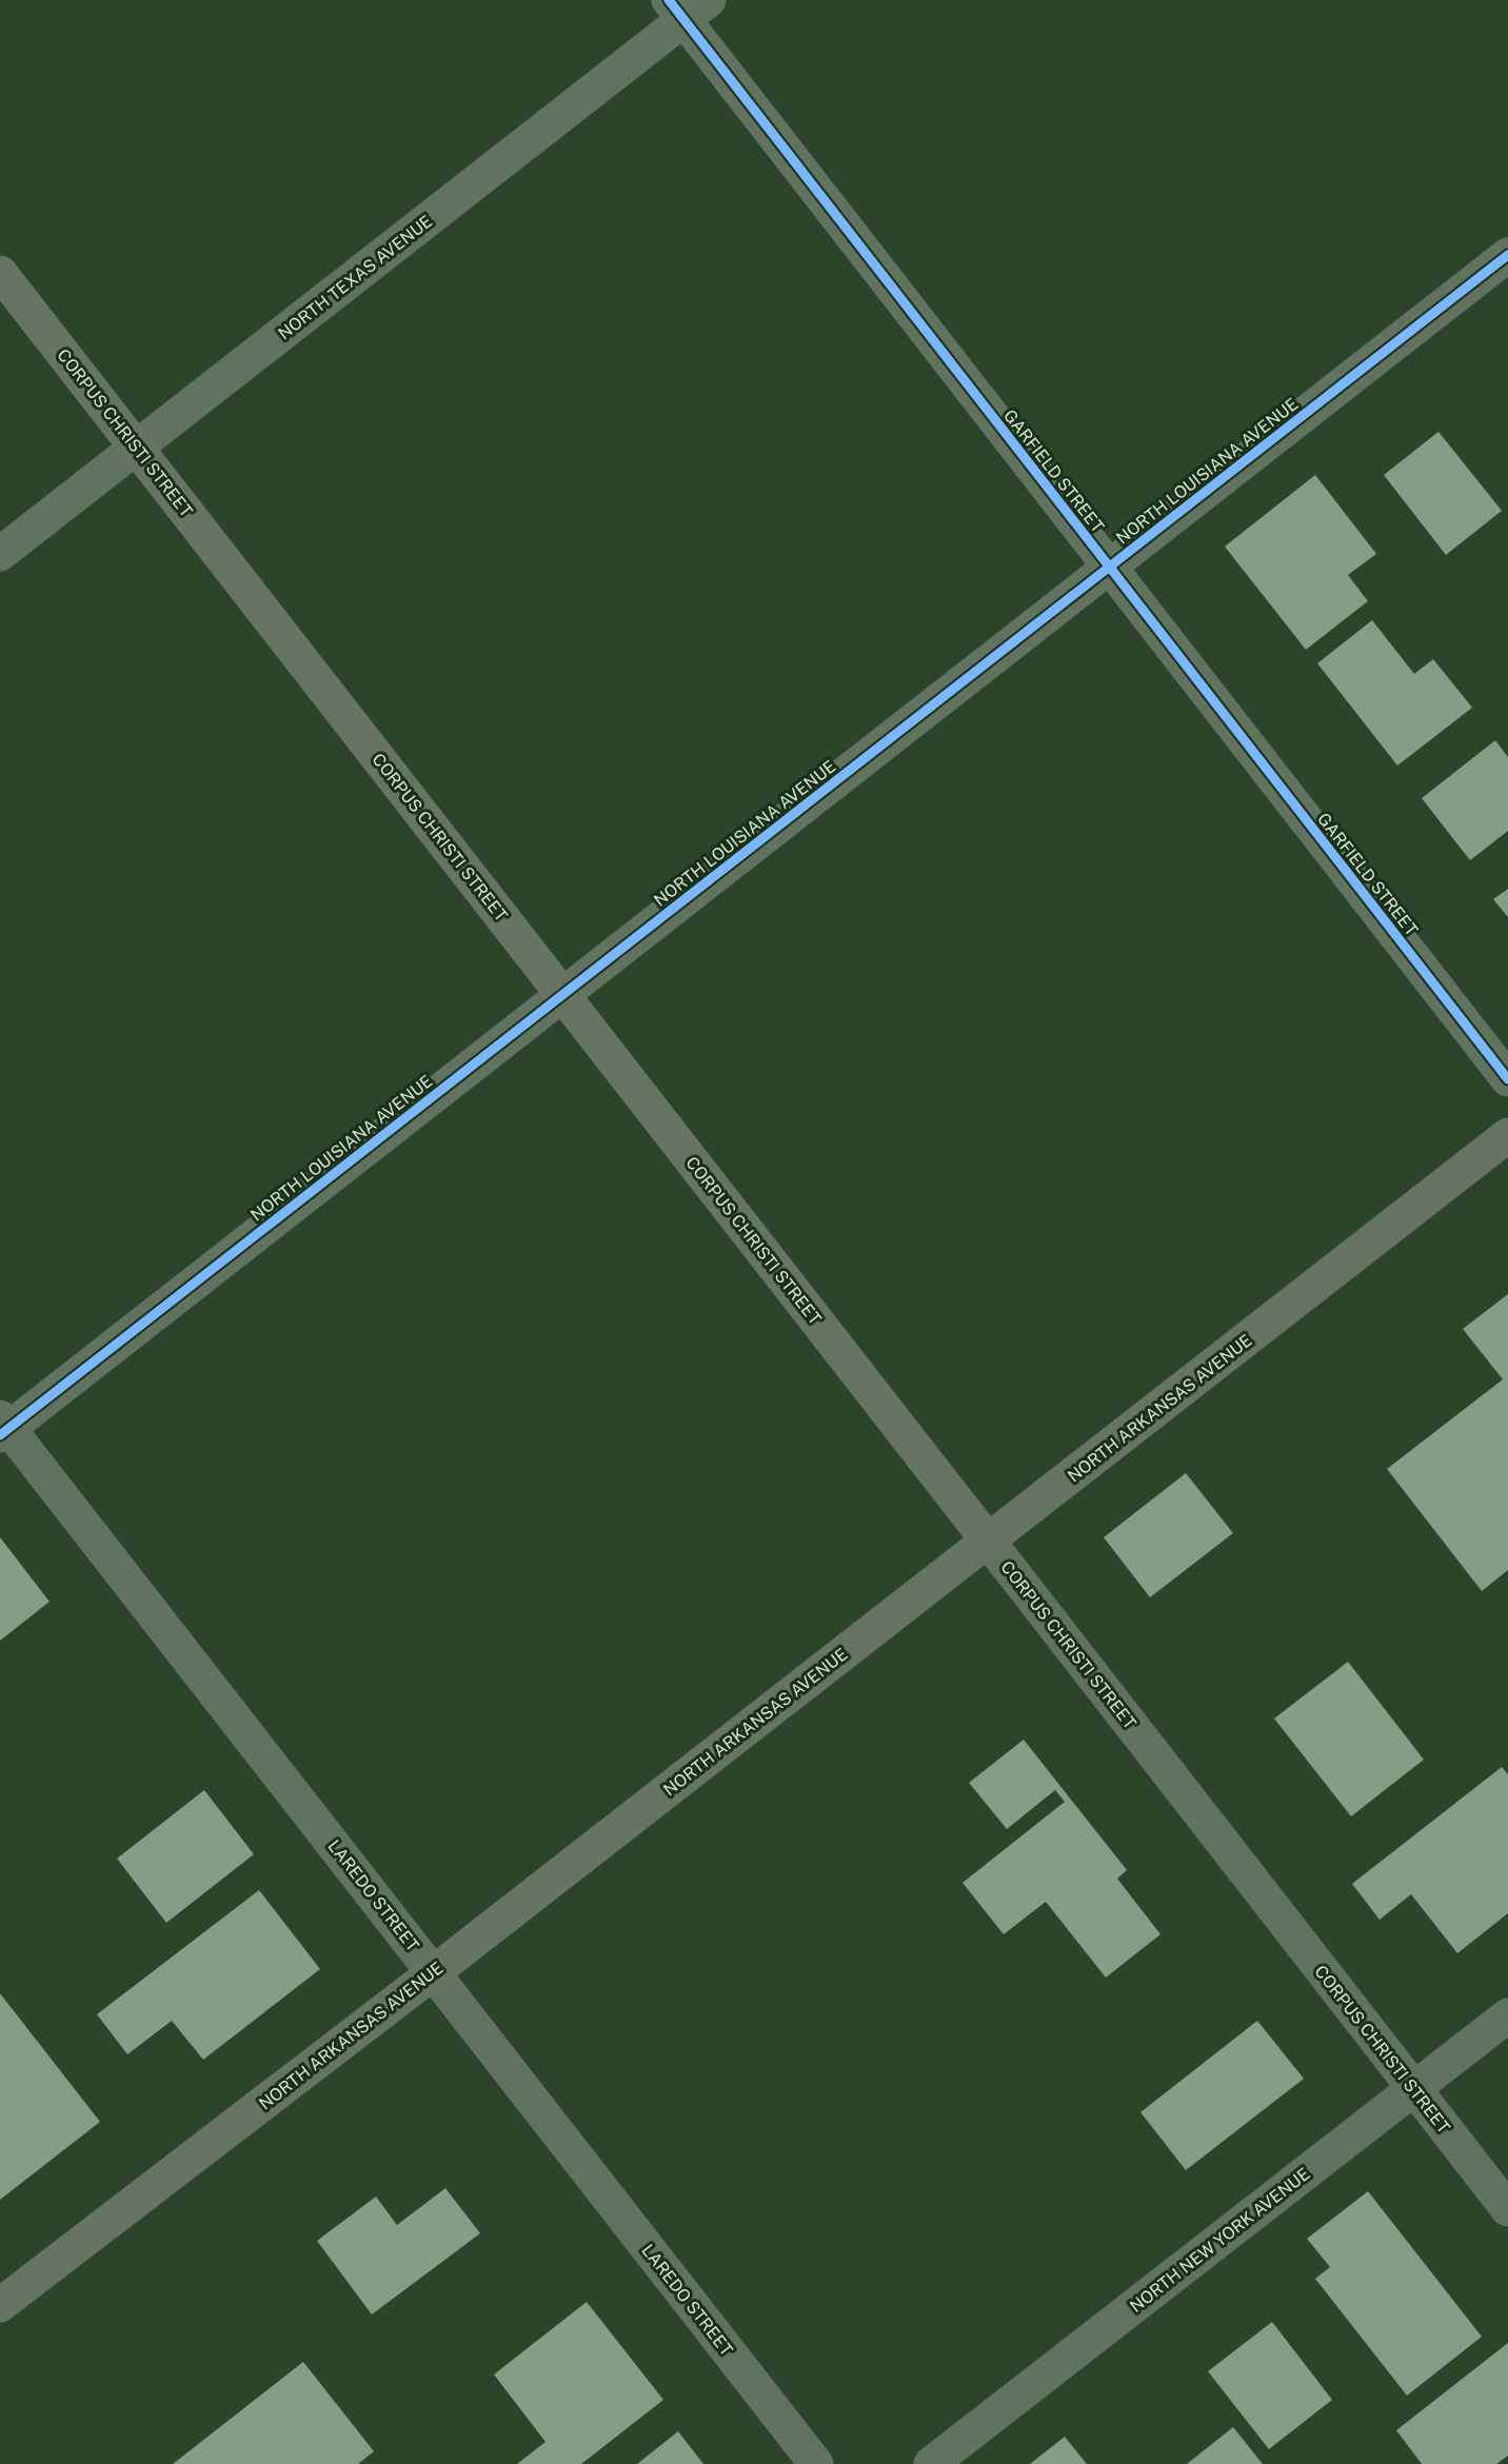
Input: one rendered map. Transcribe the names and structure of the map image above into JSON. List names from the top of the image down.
{
  "streets": {
    "main road": ["CORPUS CHRISTI STREET", "NORTH ARKANSAS AVENUE"],
    "street": [
      "NORTH TEXAS AVENUE",
      "GARFIELD STREET",
      "NORTH LOUISIANA AVENUE",
      "LAREDO STREET",
      "NORTH NEW YORK AVENUE"
    ]
  },
  "crossings": [
    ["NORTH TEXAS AVENUE", "CORPUS CHRISTI STREET"],
    ["NORTH TEXAS AVENUE", "GARFIELD STREET"],
    ["CORPUS CHRISTI STREET", "NORTH LOUISIANA AVENUE"],
    ["CORPUS CHRISTI STREET", "NORTH ARKANSAS AVENUE"],
    ["CORPUS CHRISTI STREET", "NORTH NEW YORK AVENUE"],
    ["GARFIELD STREET", "NORTH LOUISIANA AVENUE"],
    ["NORTH LOUISIANA AVENUE", "LAREDO STREET"],
    ["NORTH ARKANSAS AVENUE", "LAREDO STREET"]
  ]
}
